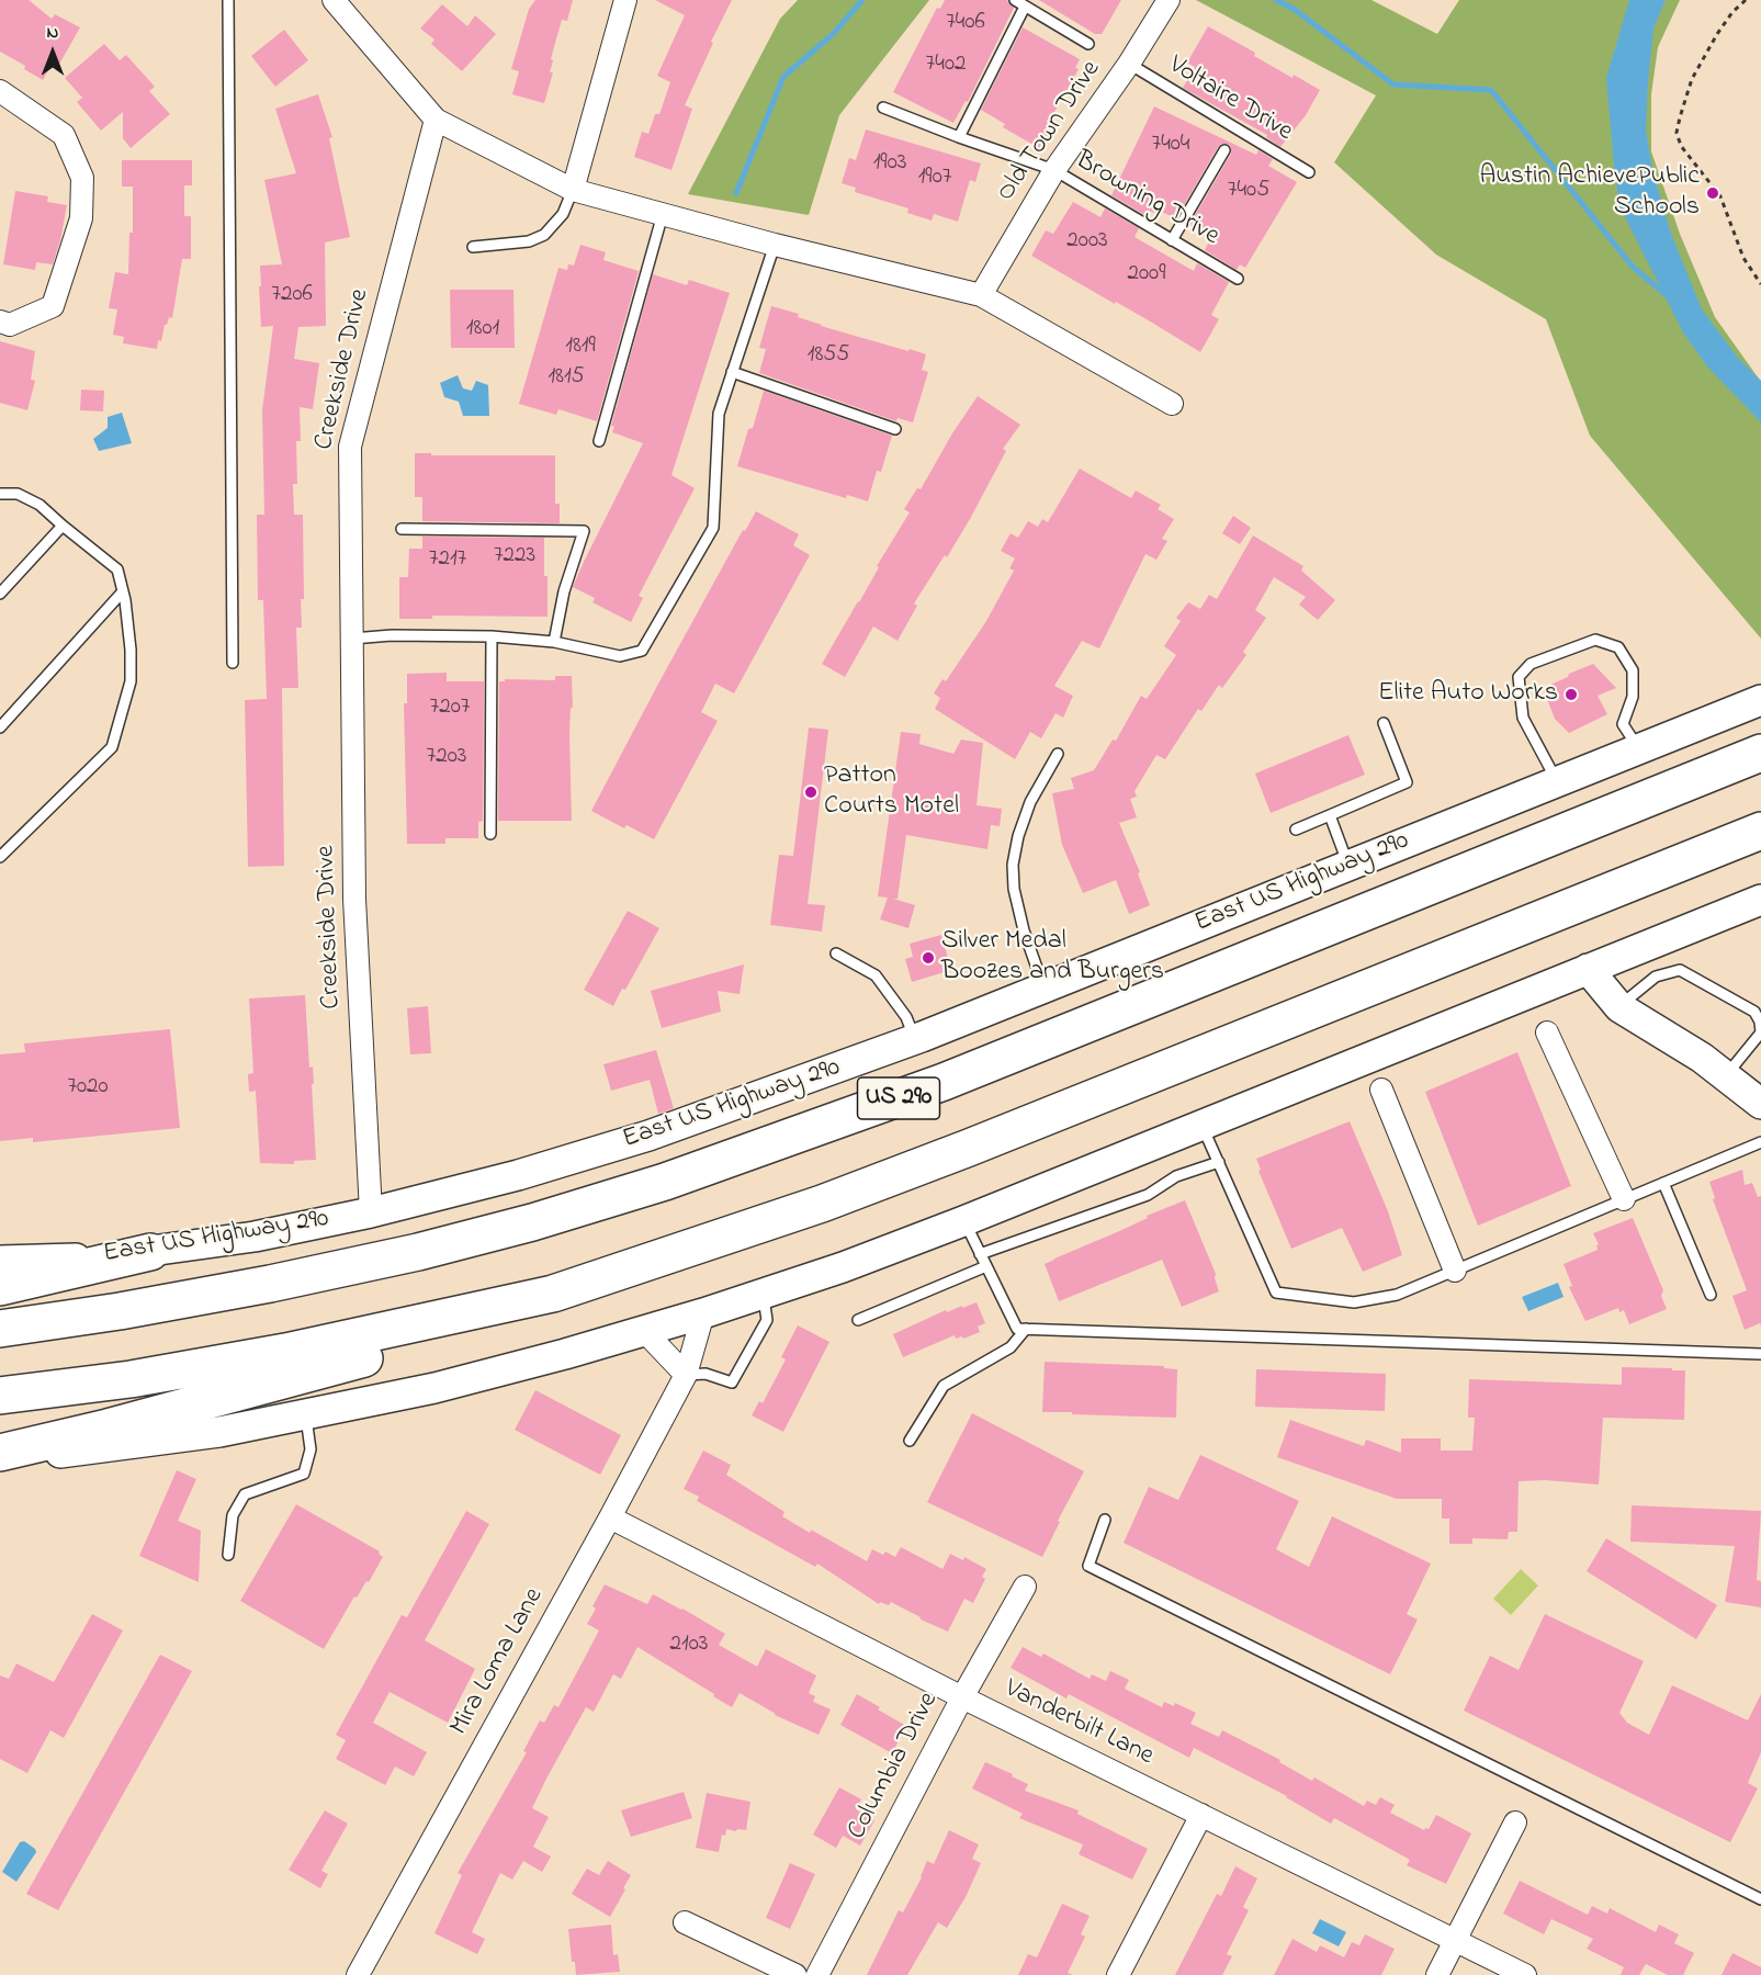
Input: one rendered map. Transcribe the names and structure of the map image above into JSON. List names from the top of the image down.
{
  "streets": {
    "highway": ["US 290"],
    "main road": ["East US Highway 290"],
    "street": [
      "Old Town Drive",
      "Creekside Drive",
      "Mira Loma Lane",
      "Vanderbilt Lane",
      "Columbia Drive"
    ],
    "lane": ["Voltaire Drive", "Browning Drive"]
  },
  "crossings": [
    ["Voltaire Drive", "Old Town Drive"],
    ["Old Town Drive", "Browning Drive"],
    ["Creekside Drive", "East US Highway 290"],
    ["Mira Loma Lane", "Vanderbilt Lane"],
    ["Vanderbilt Lane", "Columbia Drive"]
  ],
  "places": [
    "Austin AchievePublic Schools",
    "Elite Auto Works",
    "Patton Courts Motel",
    "Silver Medal Boozes and Burgers"
  ],
  "house_numbers": [
    "7406",
    "7402",
    "7404",
    "1903",
    "1907",
    "7405",
    "2003",
    "2009",
    "7206",
    "1801",
    "1819",
    "1855",
    "1815",
    "7223",
    "7217",
    "7207",
    "7203",
    "7020",
    "2103"
  ],
  "north": "top"
}
